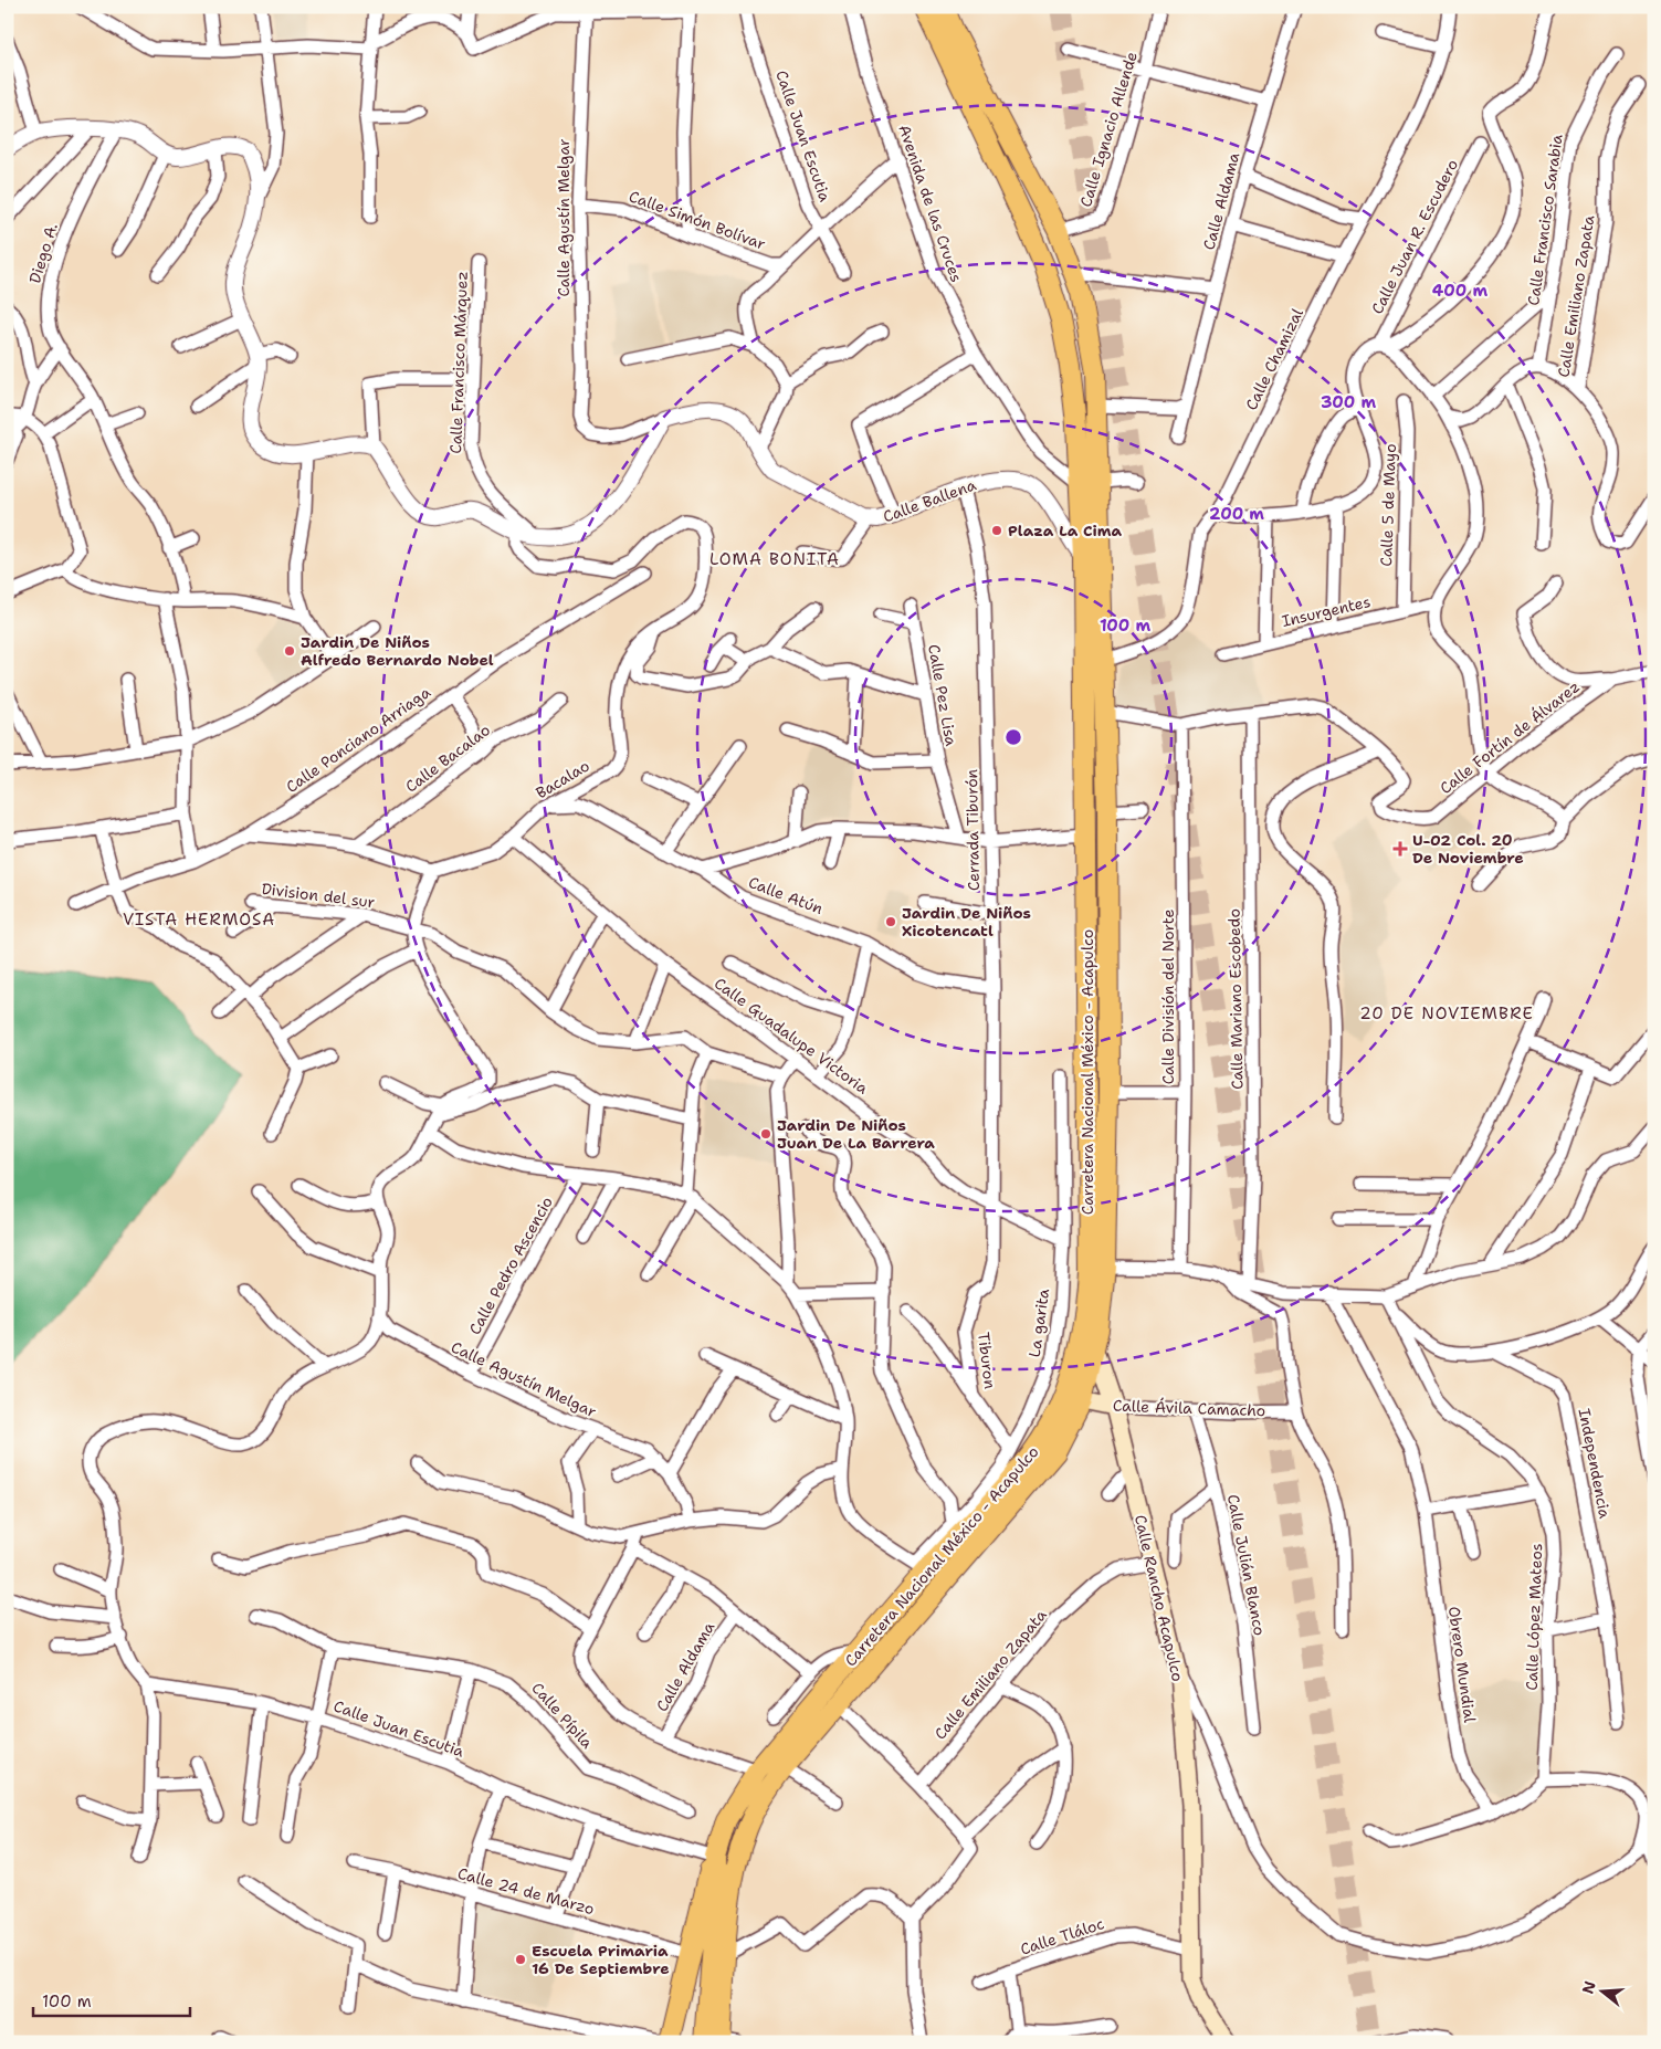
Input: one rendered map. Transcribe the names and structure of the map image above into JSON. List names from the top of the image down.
{
  "streets": {
    "main road": ["Carretera Nacional México - Acapulco", "Calle Ávila Camacho", "Calle Rancho Acapulco"],
    "street": [
      "Calle Ignacio Allende",
      "Calle Juan Escutia",
      "Calle Aldama",
      "Avenida de las Cruces",
      "Calle Agustín Melgar",
      "Calle Simón Bolívar",
      "Calle Francisco Sarabia",
      "Calle Juan R. Escudero",
      "Diego A.",
      "Calle Emiliano Zapata",
      "Calle Chamizal",
      "Calle Francisco Márquez",
      "Calle Ballena",
      "Calle 5 de Mayo",
      "Insurgentes",
      "Calle Pez Lisa",
      "Calle Fortín de Álvarez",
      "Calle Ponciano Arriaga",
      "Calle Bacalao",
      "Bacalao",
      "Cerrada Tiburón",
      "Division del sur",
      "Calle Atún",
      "Calle División del Norte",
      "Calle Mariano Escobedo",
      "Calle Guadalupe Victoria",
      "Calle Pedro Ascencio",
      "La garita",
      "Tiburon",
      "Independencia",
      "Calle Julián Blanco",
      "Calle López Mateos",
      "Obrero Mundial",
      "Calle Pípila",
      "Calle 24 de Marzo",
      "Calle Tláloc"
    ]
  },
  "crossings": [
    ["Calle Ignacio Allende", "Carretera Nacional México - Acapulco"],
    ["Calle Juan Escutia", "Carretera Nacional México - Acapulco"],
    ["Avenida de las Cruces", "Carretera Nacional México - Acapulco"],
    ["Calle Agustín Melgar", "Calle Simón Bolívar"],
    ["Calle Agustín Melgar", "Calle Ballena"],
    ["Calle Agustín Melgar", "Calle Pedro Ascencio"],
    ["Calle Emiliano Zapata", "Calle Rancho Acapulco"],
    ["Calle Chamizal", "Carretera Nacional México - Acapulco"],
    ["Calle Ballena", "Cerrada Tiburón"],
    ["Calle Ballena", "Carretera Nacional México - Acapulco"],
    ["Calle 5 de Mayo", "Insurgentes"],
    ["Bacalao", "Calle Atún"],
    ["Bacalao", "Calle Guadalupe Victoria"],
    ["Cerrada Tiburón", "Calle Atún"],
    ["Cerrada Tiburón", "Calle Guadalupe Victoria"],
    ["Cerrada Tiburón", "Tiburon"],
    ["Calle Guadalupe Victoria", "La garita"],
    ["Calle Guadalupe Victoria", "Tiburon"],
    ["Carretera Nacional México - Acapulco", "La garita"],
    ["Carretera Nacional México - Acapulco", "Calle Ávila Camacho"],
    ["Carretera Nacional México - Acapulco", "Calle Rancho Acapulco"],
    ["La garita", "Tiburon"],
    ["Calle Ávila Camacho", "Calle Julián Blanco"],
    ["Calle Ávila Camacho", "Calle Rancho Acapulco"],
    ["Calle Rancho Acapulco", "Calle Tláloc"]
  ],
  "districts": ["LOMA BONITA", "VISTA HERMOSA", "20 DE NOVIEMBRE"],
  "places": {
    "other": [
      "Plaza La Cima",
      "Jardin De Niños Alfredo Bernardo Nobel",
      "Jardin De Niños Xicotencatl",
      "Jardin De Niños Juan De La Barrera",
      "Escuela Primaria 16 De Septiembre"
    ],
    "health": ["U-02 Col. 20 De Noviembre"]
  },
  "scale_bar": "100 m",
  "north": "left",
  "rings": [
    "400 m",
    "300 m",
    "200 m",
    "100 m"
  ]
}
